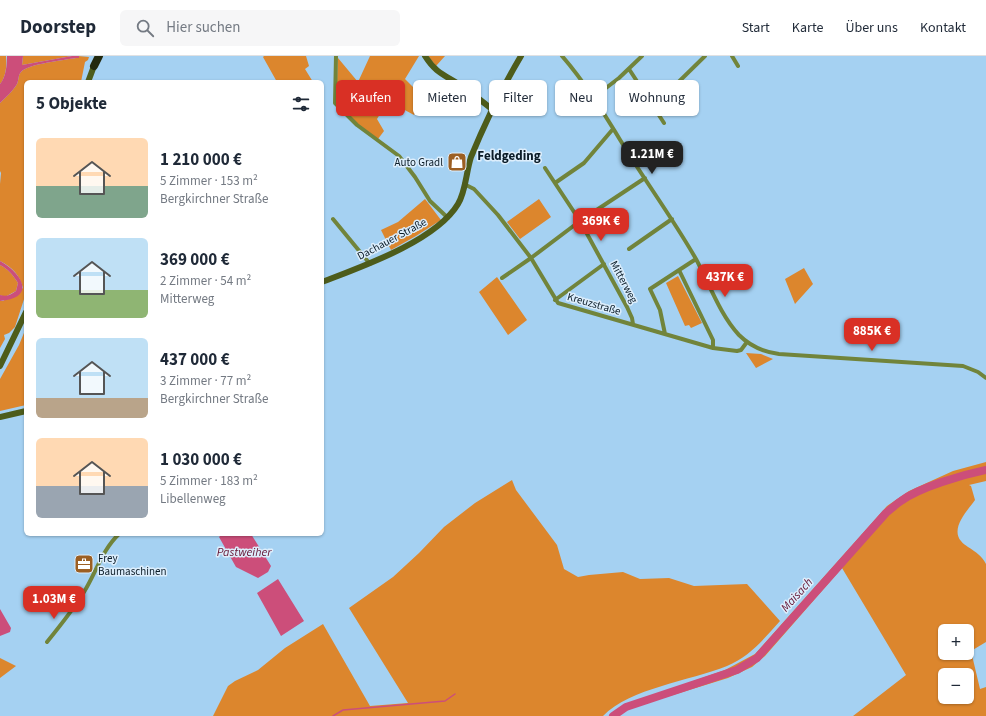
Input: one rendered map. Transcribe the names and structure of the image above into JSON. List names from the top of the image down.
{
  "streets": {
    "street": ["Dachauer Straße", "Mitterweg", "Kreuzstraße"]
  },
  "crossings": [
    ["Dachauer Straße", "Kreuzstraße"],
    ["Mitterweg", "Kreuzstraße"]
  ],
  "districts": ["Feldgeding"],
  "water": ["Pastweiher", "Maisach"],
  "places": {
    "shop": ["Auto Gradl"],
    "office": ["Frey Baumaschinen"]
  },
  "page": {
    "header": "Doorstep",
    "search": "Hier suchen",
    "nav": [
      "Start",
      "Karte",
      "Über uns",
      "Kontakt"
    ],
    "chip": [
      "Kaufen",
      "Mieten",
      "Filter",
      "Neu",
      "Wohnung"
    ],
    "heading": "5 Objekte",
    "list": [
      {
        "name": "1 210 000 €",
        "note": "5 Zimmer · 153 m² · Bergkirchner Straße"
      },
      {
        "name": "369 000 €",
        "note": "2 Zimmer · 54 m² · Mitterweg"
      },
      {
        "name": "437 000 €",
        "note": "3 Zimmer · 77 m² · Bergkirchner Straße"
      },
      {
        "name": "1 030 000 €",
        "note": "5 Zimmer · 183 m² · Libellenweg"
      }
    ],
    "price": [
      "1.21M €",
      "369K €",
      "437K €",
      "885K €",
      "1.03M €"
    ],
    "map_buttons": ["+", "−"]
  }
}
